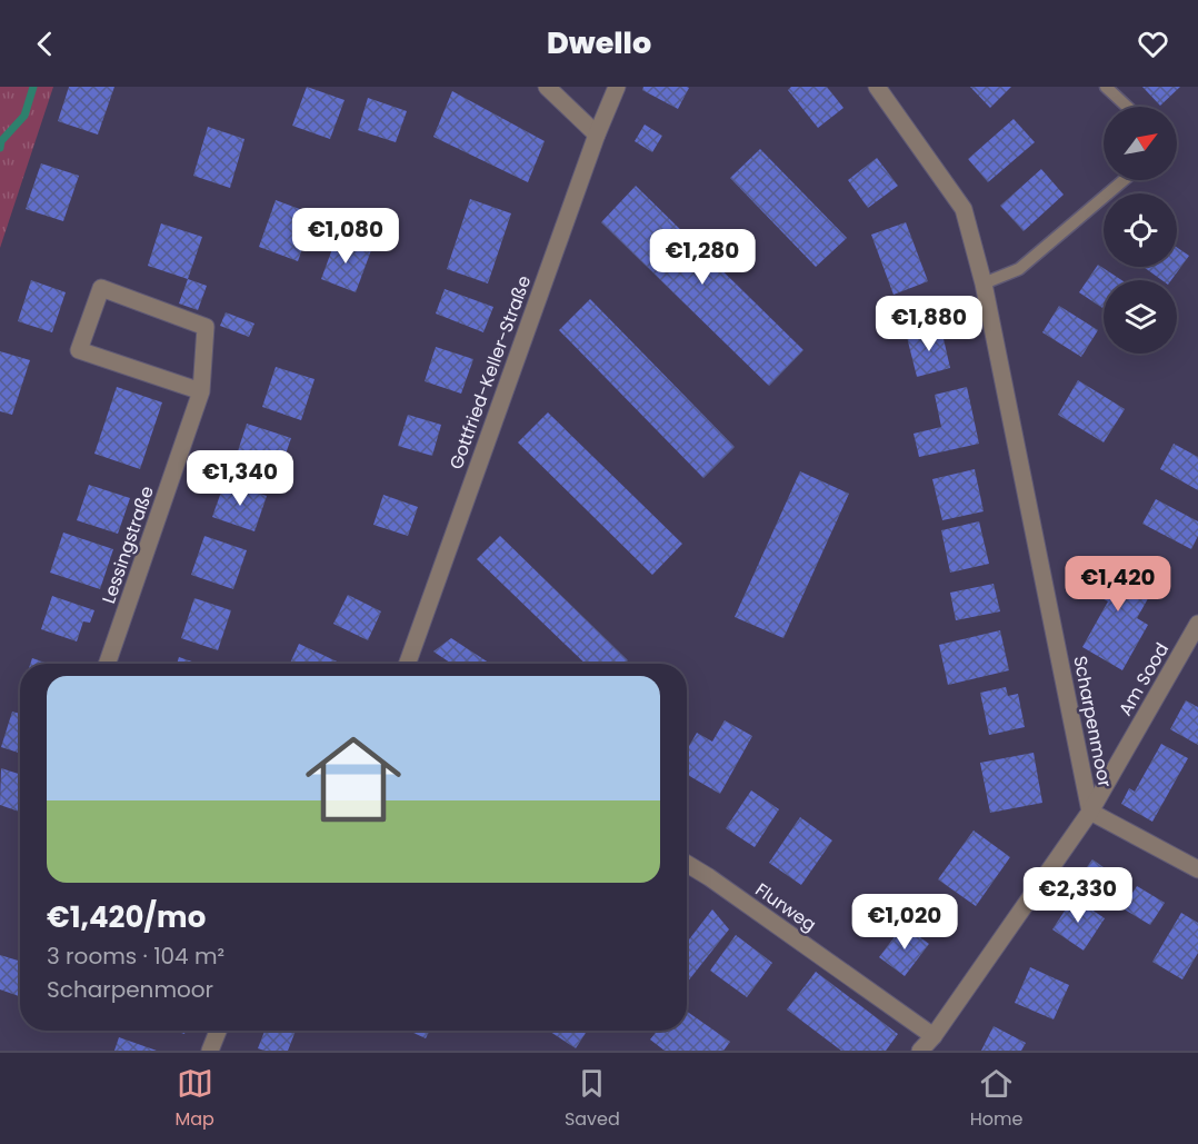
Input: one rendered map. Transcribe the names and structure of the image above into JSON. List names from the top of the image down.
{
  "streets": {
    "street": [
      "Gottfried-Keller-Straße",
      "Lessingstraße",
      "Am Sood",
      "Scharpenmoor",
      "Flurweg"
    ]
  },
  "crossings": [
    ["Am Sood", "Scharpenmoor"],
    ["Am Sood", "Flurweg"]
  ],
  "north": "top right",
  "page": {
    "header": "Dwello",
    "price": [
      "€1,080",
      "€1,280",
      "€1,880",
      "€1,340",
      "€1,420",
      "€2,330",
      "€1,020"
    ],
    "list": [
      {
        "name": "€1,420/mo",
        "note": "3 rooms · 104 m² · Scharpenmoor"
      }
    ],
    "tabs": ["Map", "Saved", "Home"]
  }
}
